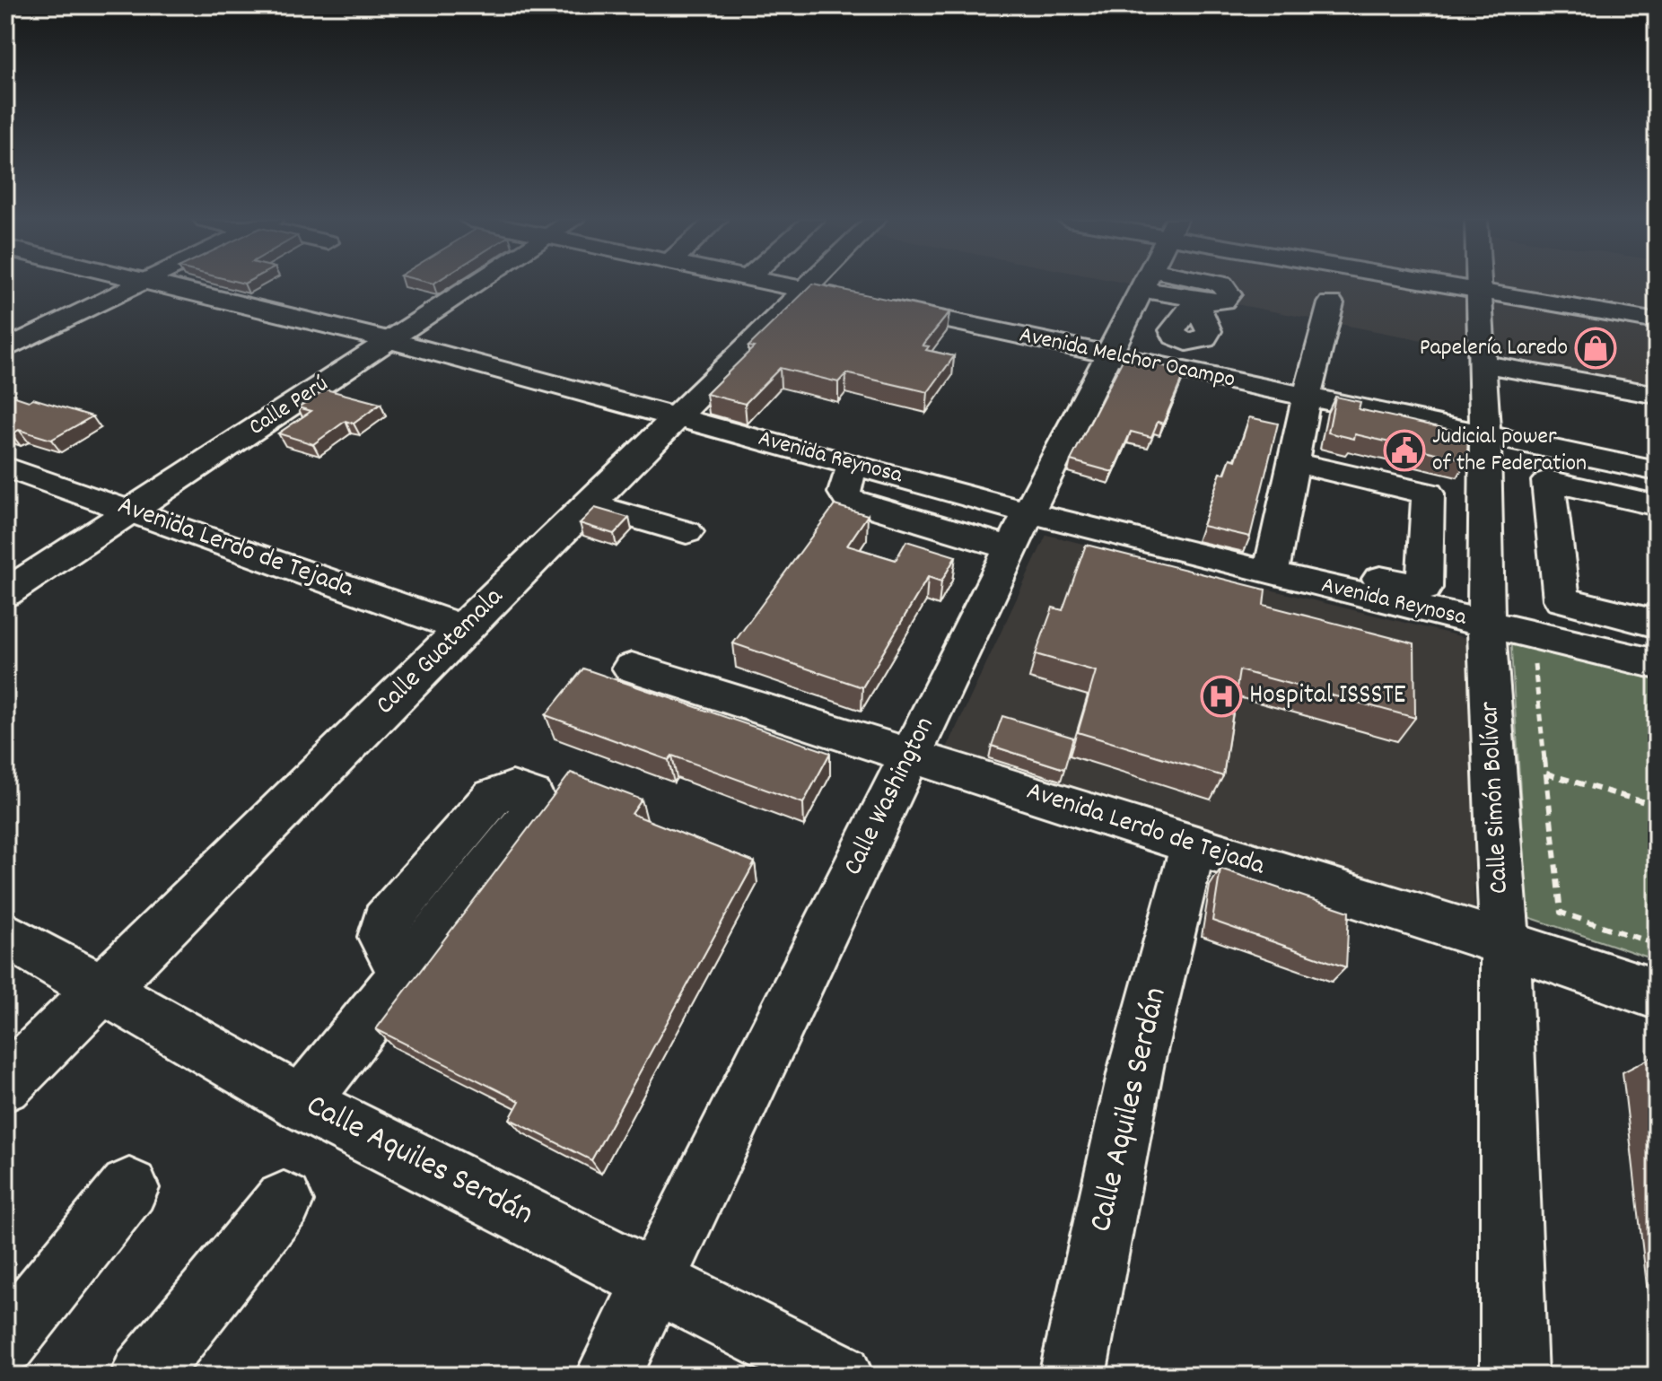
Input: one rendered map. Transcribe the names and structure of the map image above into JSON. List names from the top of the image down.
{
  "streets": {
    "street": [
      "Avenida Melchor Ocampo",
      "Calle Perú",
      "Avenida Reynosa",
      "Avenida Lerdo de Tejada",
      "Calle Guatemala",
      "Calle Washington",
      "Calle Simón Bolívar",
      "Calle Aquiles Serdán"
    ]
  },
  "crossings": [
    ["Avenida Melchor Ocampo", "Calle Washington"],
    ["Avenida Melchor Ocampo", "Calle Simón Bolívar"],
    ["Calle Perú", "Avenida Reynosa"],
    ["Calle Perú", "Avenida Lerdo de Tejada"],
    ["Avenida Reynosa", "Calle Guatemala"],
    ["Avenida Reynosa", "Calle Washington"],
    ["Avenida Reynosa", "Calle Simón Bolívar"],
    ["Avenida Lerdo de Tejada", "Calle Guatemala"],
    ["Avenida Lerdo de Tejada", "Calle Washington"],
    ["Avenida Lerdo de Tejada", "Calle Simón Bolívar"],
    ["Avenida Lerdo de Tejada", "Calle Aquiles Serdán"],
    ["Calle Guatemala", "Calle Aquiles Serdán"],
    ["Calle Washington", "Calle Aquiles Serdán"]
  ],
  "places": {
    "shop": ["Papelería Laredo"],
    "public building": ["Judicial power of the Federation"],
    "hospital": ["Hospital ISSSTE"]
  }
}
